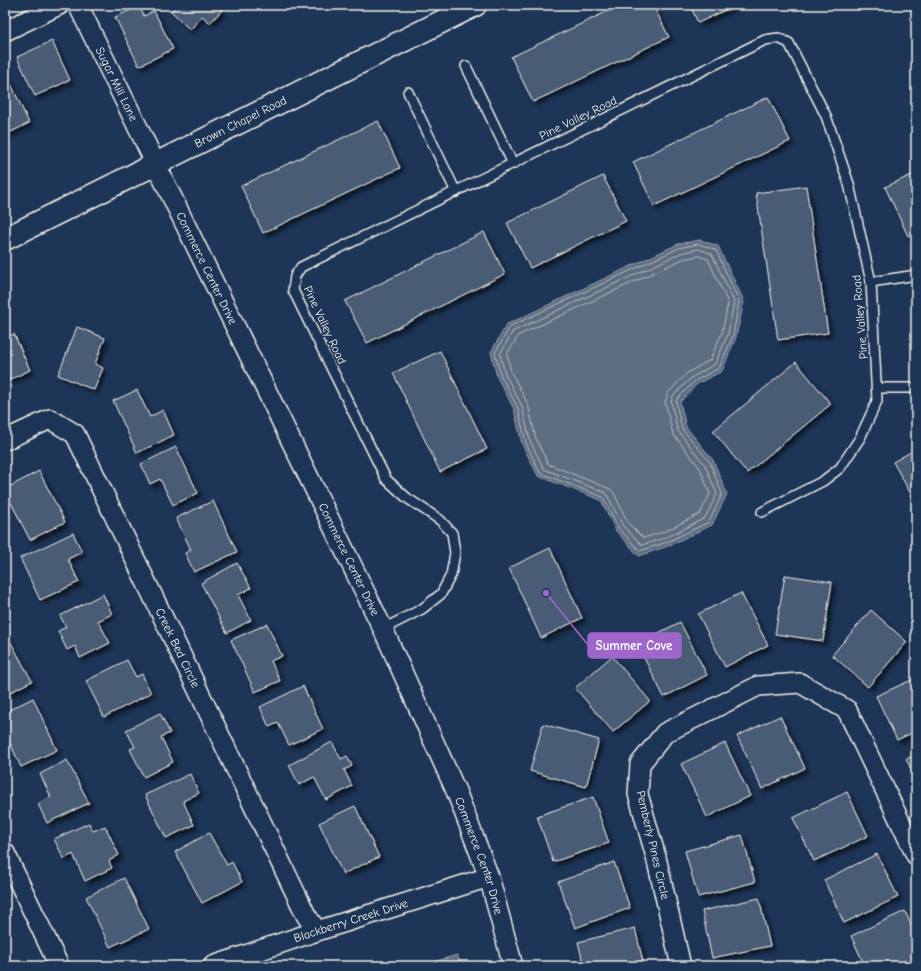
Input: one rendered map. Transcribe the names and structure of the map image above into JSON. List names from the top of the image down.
{
  "streets": {
    "street": [
      "Sugar Mill Lane",
      "Brown Chapel Road",
      "Commerce Center Drive",
      "Creek Bed Circle",
      "Pemberly Pines Circle",
      "Blackberry Creek Drive"
    ],
    "lane": ["Pine Valley Road"]
  },
  "crossings": [
    ["Sugar Mill Lane", "Brown Chapel Road"],
    ["Sugar Mill Lane", "Commerce Center Drive"],
    ["Pine Valley Road", "Commerce Center Drive"],
    ["Brown Chapel Road", "Commerce Center Drive"],
    ["Commerce Center Drive", "Blackberry Creek Drive"],
    ["Creek Bed Circle", "Blackberry Creek Drive"]
  ],
  "places": ["Summer Cove"]
}
